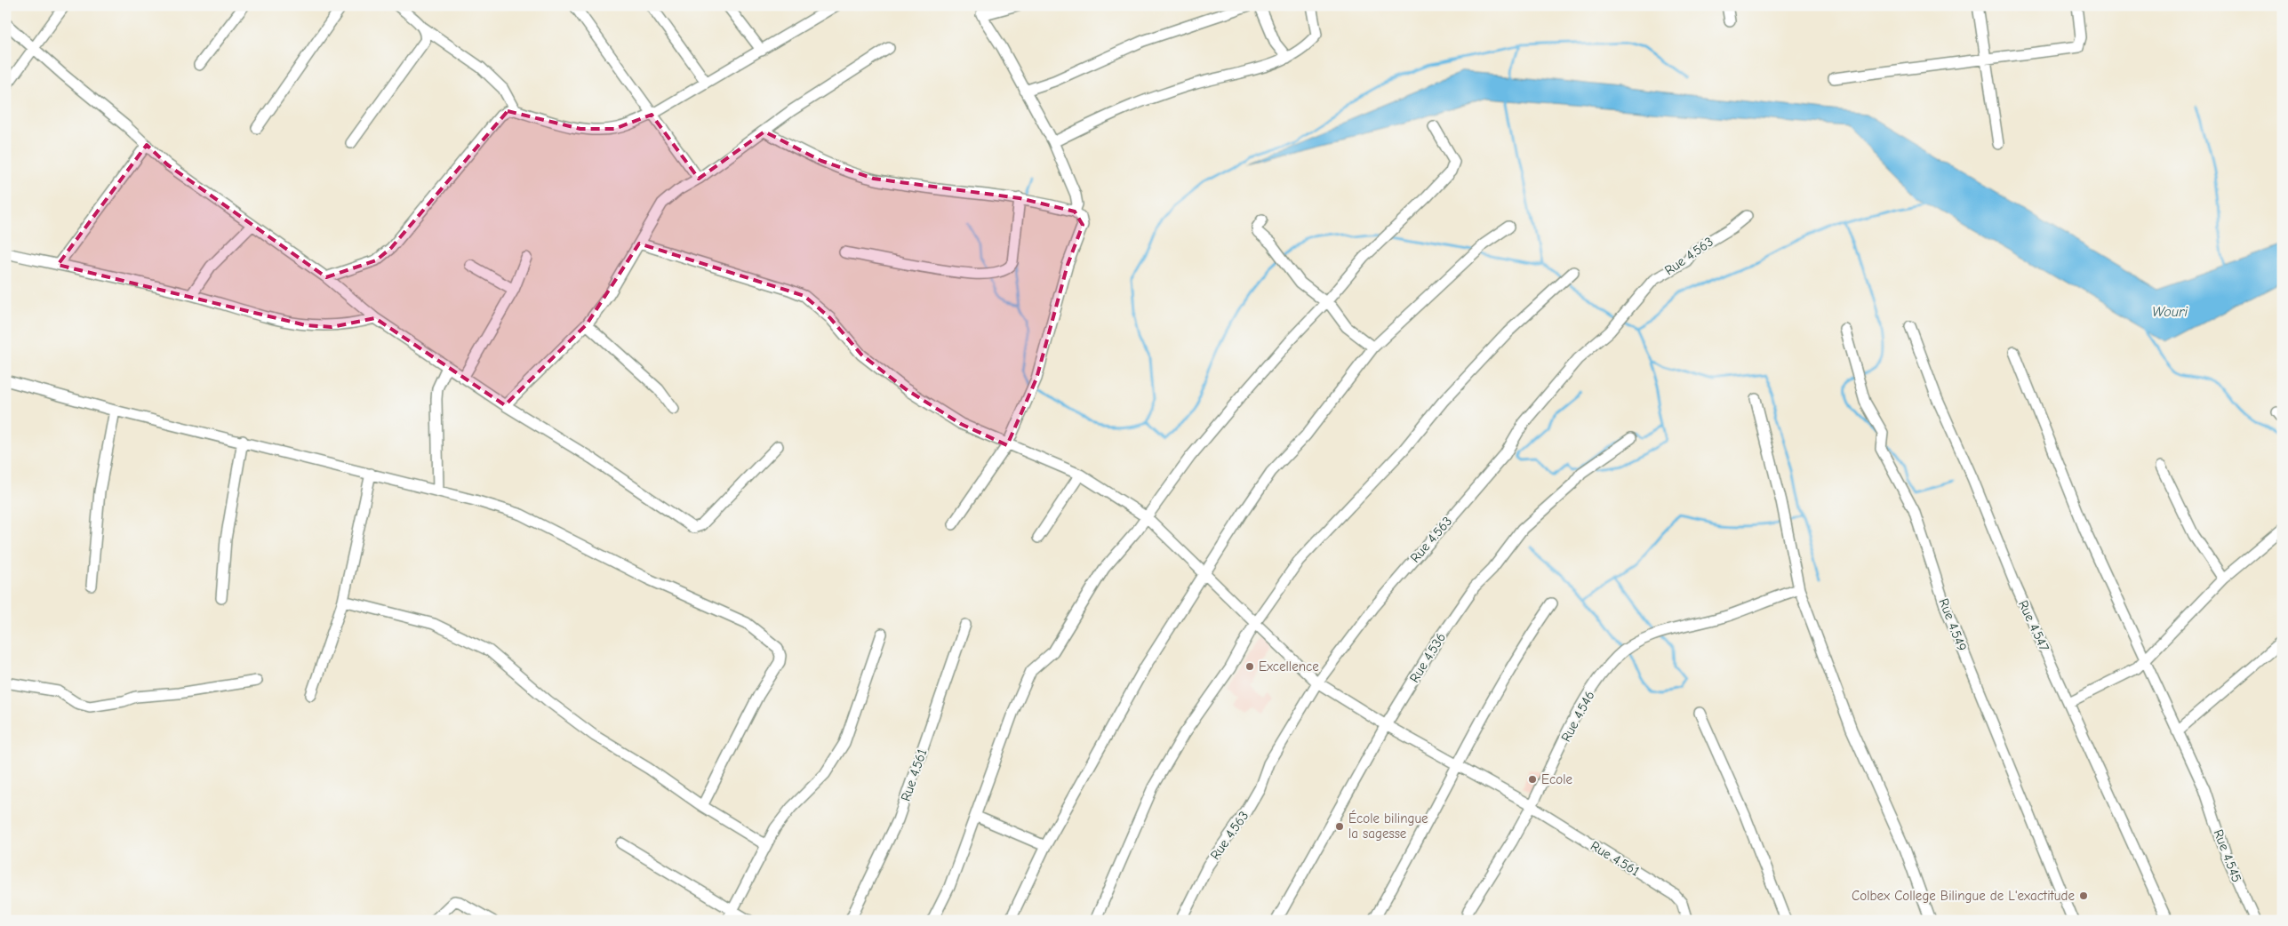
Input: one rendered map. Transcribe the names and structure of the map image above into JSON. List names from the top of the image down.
{
  "streets": {
    "street": [
      "Rue 4.563",
      "Rue 4.549",
      "Rue 4.547",
      "Rue 4.536",
      "Rue 4.546",
      "Rue 4.561",
      "Rue 4.545"
    ]
  },
  "crossings": [
    ["Rue 4.546", "Rue 4.561"]
  ],
  "water": ["Wouri"],
  "places": [
    "Excellence",
    "Ecole",
    "École bilingue la sagesse",
    "Colbex College Bilingue de L'exactitude"
  ]
}
